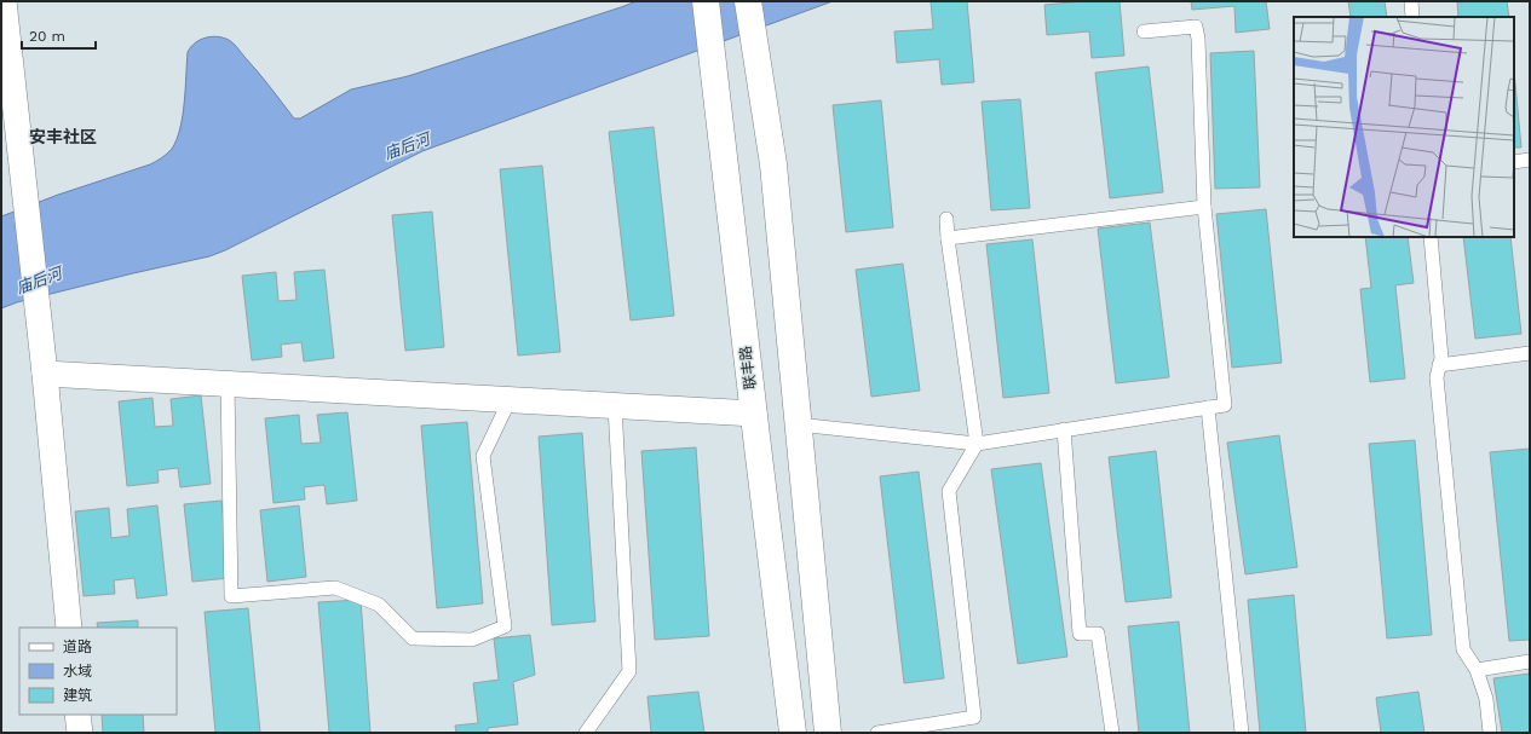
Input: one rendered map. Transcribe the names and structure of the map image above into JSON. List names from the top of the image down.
{
  "streets": {
    "main road": ["联丰路"]
  },
  "districts": ["安丰社区"],
  "water": ["庙后河"],
  "legend": ["道路", "水域", "建筑"],
  "scale_bar": "20 m"
}
